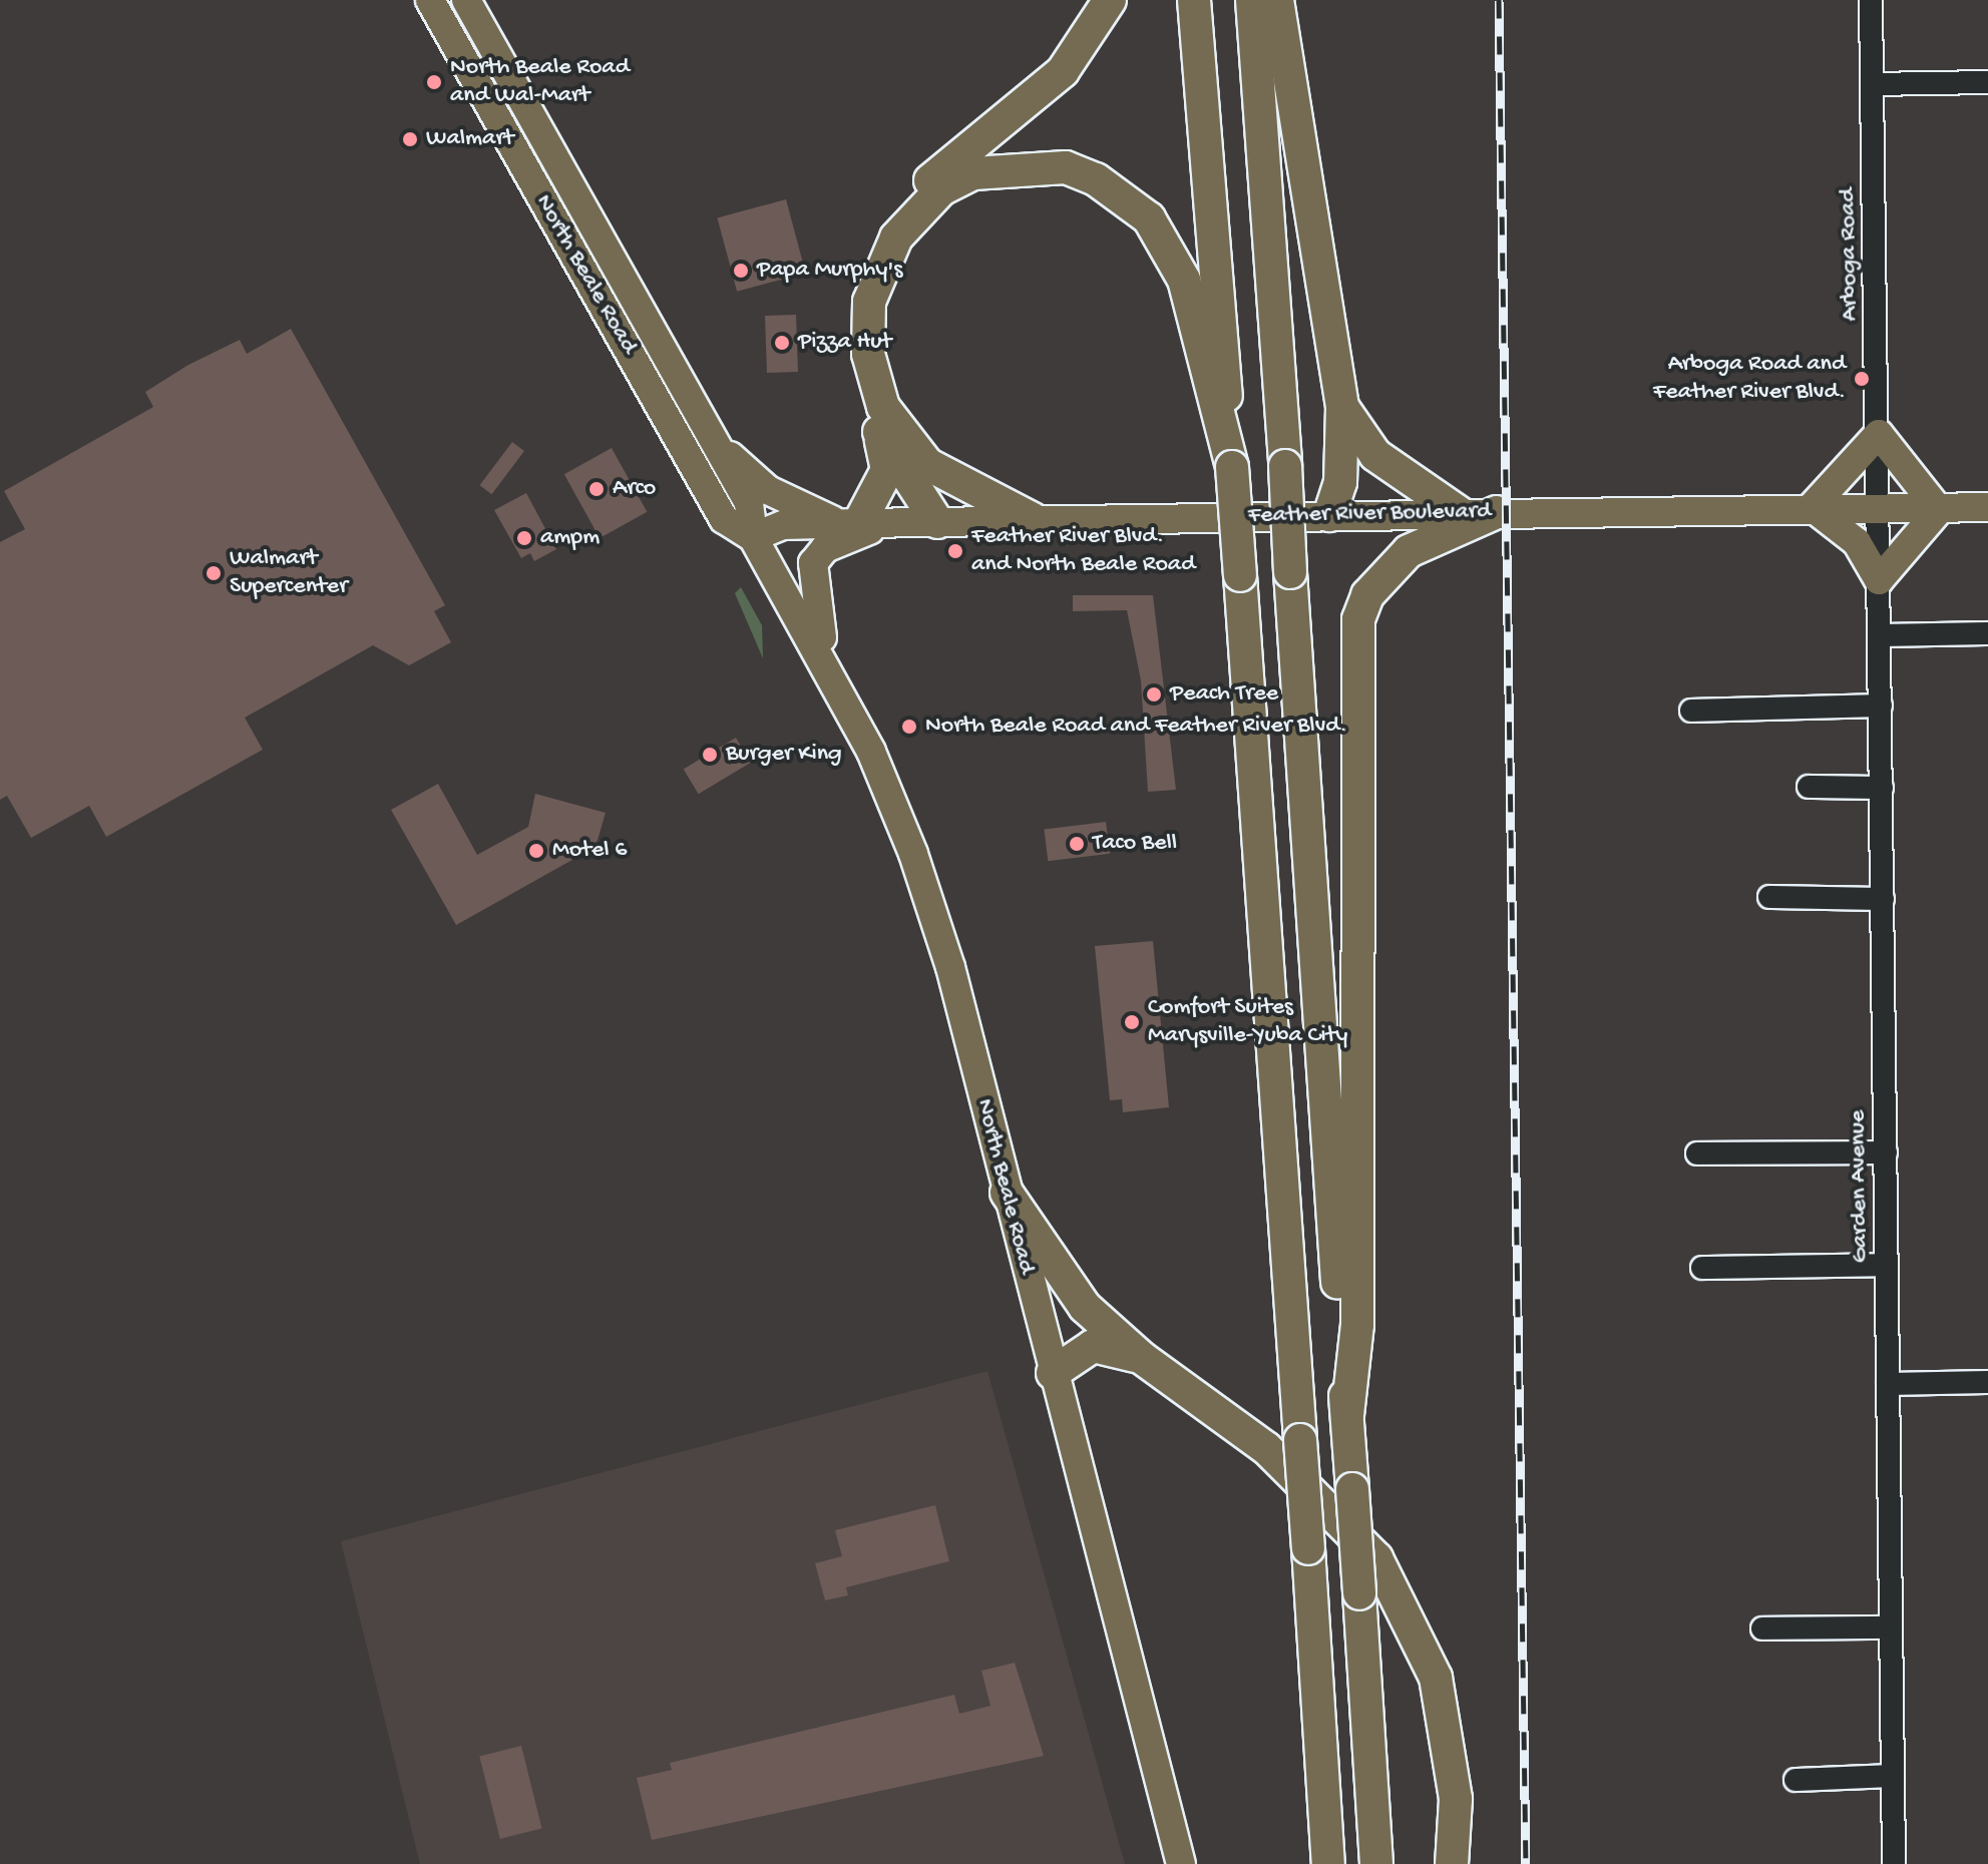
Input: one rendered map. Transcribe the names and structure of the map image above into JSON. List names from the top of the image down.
{
  "streets": {
    "main road": ["North Beale Road", "Feather River Boulevard"],
    "street": ["Arboga Road", "Garden Avenue"]
  },
  "crossings": [
    ["Arboga Road", "Feather River Boulevard"],
    ["Arboga Road", "Garden Avenue"],
    ["North Beale Road", "Feather River Boulevard"],
    ["Feather River Boulevard", "Garden Avenue"]
  ],
  "places": [
    "North Beale Road and Wal-Mart",
    "Walmart",
    "Papa Murphy's",
    "Pizza Hut",
    "Arboga Road and Feather River Blvd.",
    "Arco",
    "ampm",
    "Feather River Blvd. and North Beale Road",
    "Walmart Supercenter",
    "Peach Tree",
    "North Beale Road and Feather River Blvd.",
    "Burger King",
    "Taco Bell",
    "Motel 6",
    "Comfort Suites Marysville-Yuba City"
  ]
}
